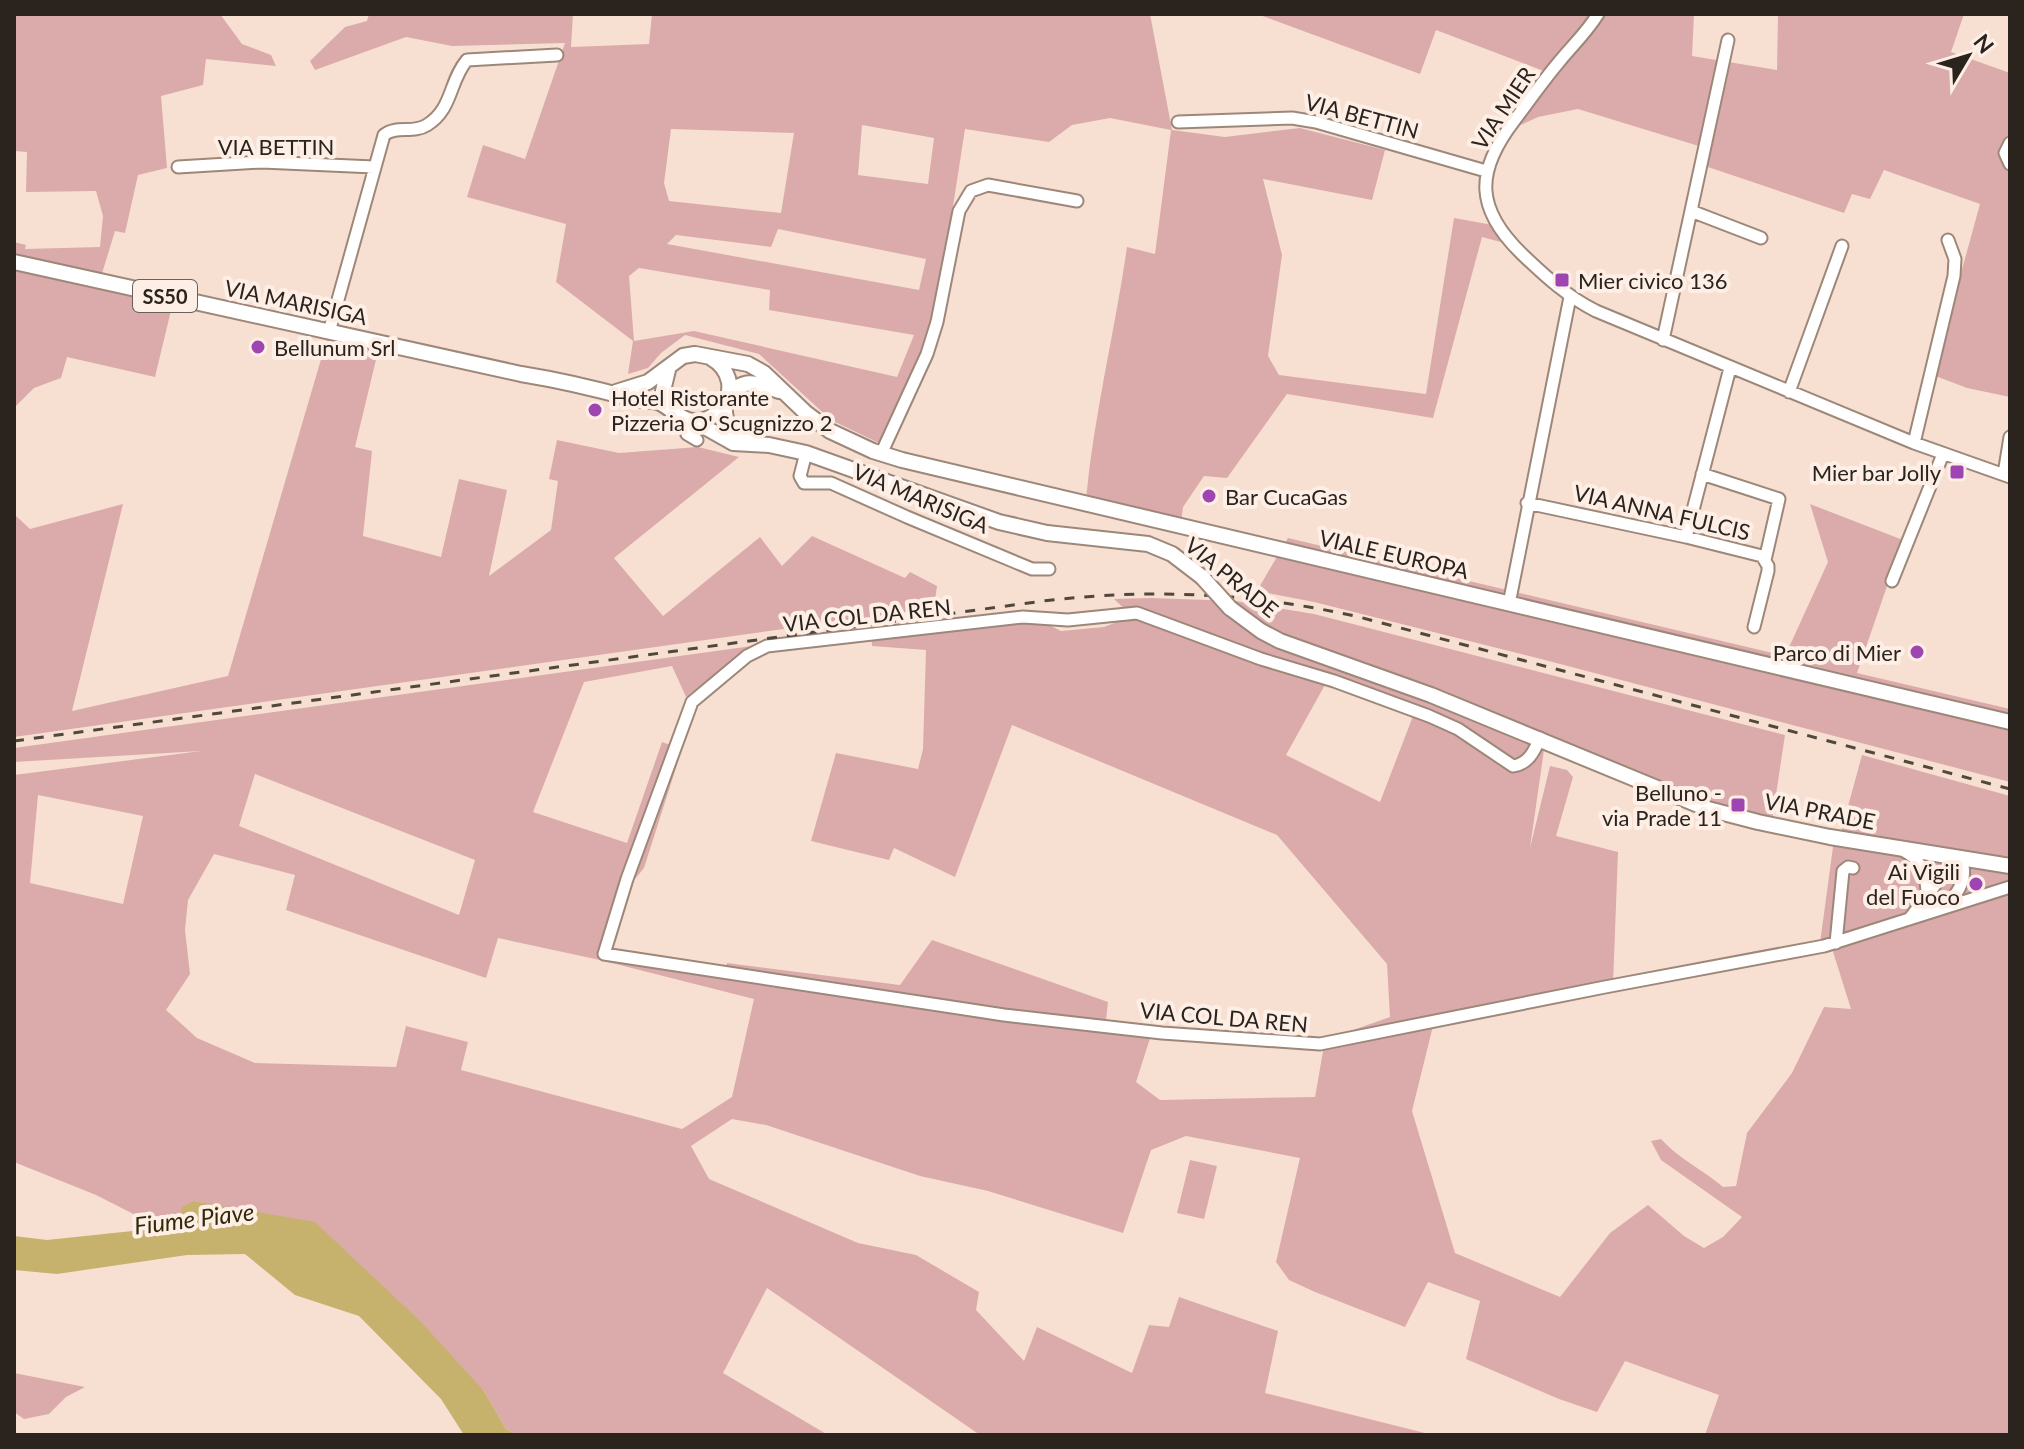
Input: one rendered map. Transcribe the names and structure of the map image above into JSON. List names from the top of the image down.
{
  "streets": {
    "main road": [
      "SS50",
      "VIA MARISIGA",
      "VIALE EUROPA",
      "VIA PRADE"
    ],
    "street": [
      "VIA MIER",
      "VIA BETTIN",
      "VIA ANNA FULCIS",
      "VIA COL DA REN"
    ]
  },
  "crossings": [
    ["VIA MIER", "VIA BETTIN"],
    ["VIA MARISIGA", "VIALE EUROPA"],
    ["VIA MARISIGA", "VIA PRADE"],
    ["VIALE EUROPA", "VIA PRADE"],
    ["VIA PRADE", "VIA COL DA REN"]
  ],
  "water": ["Fiume Piave"],
  "places": {
    "transit": ["Mier civico 136", "Mier bar Jolly", "Belluno - via Prade 11"],
    "other": [
      "Bellunum Srl",
      "Hotel Ristorante Pizzeria O' Scugnizzo 2",
      "Bar CucaGas",
      "Parco di Mier",
      "Ai Vigili del Fuoco"
    ]
  },
  "north": "top right"
}
